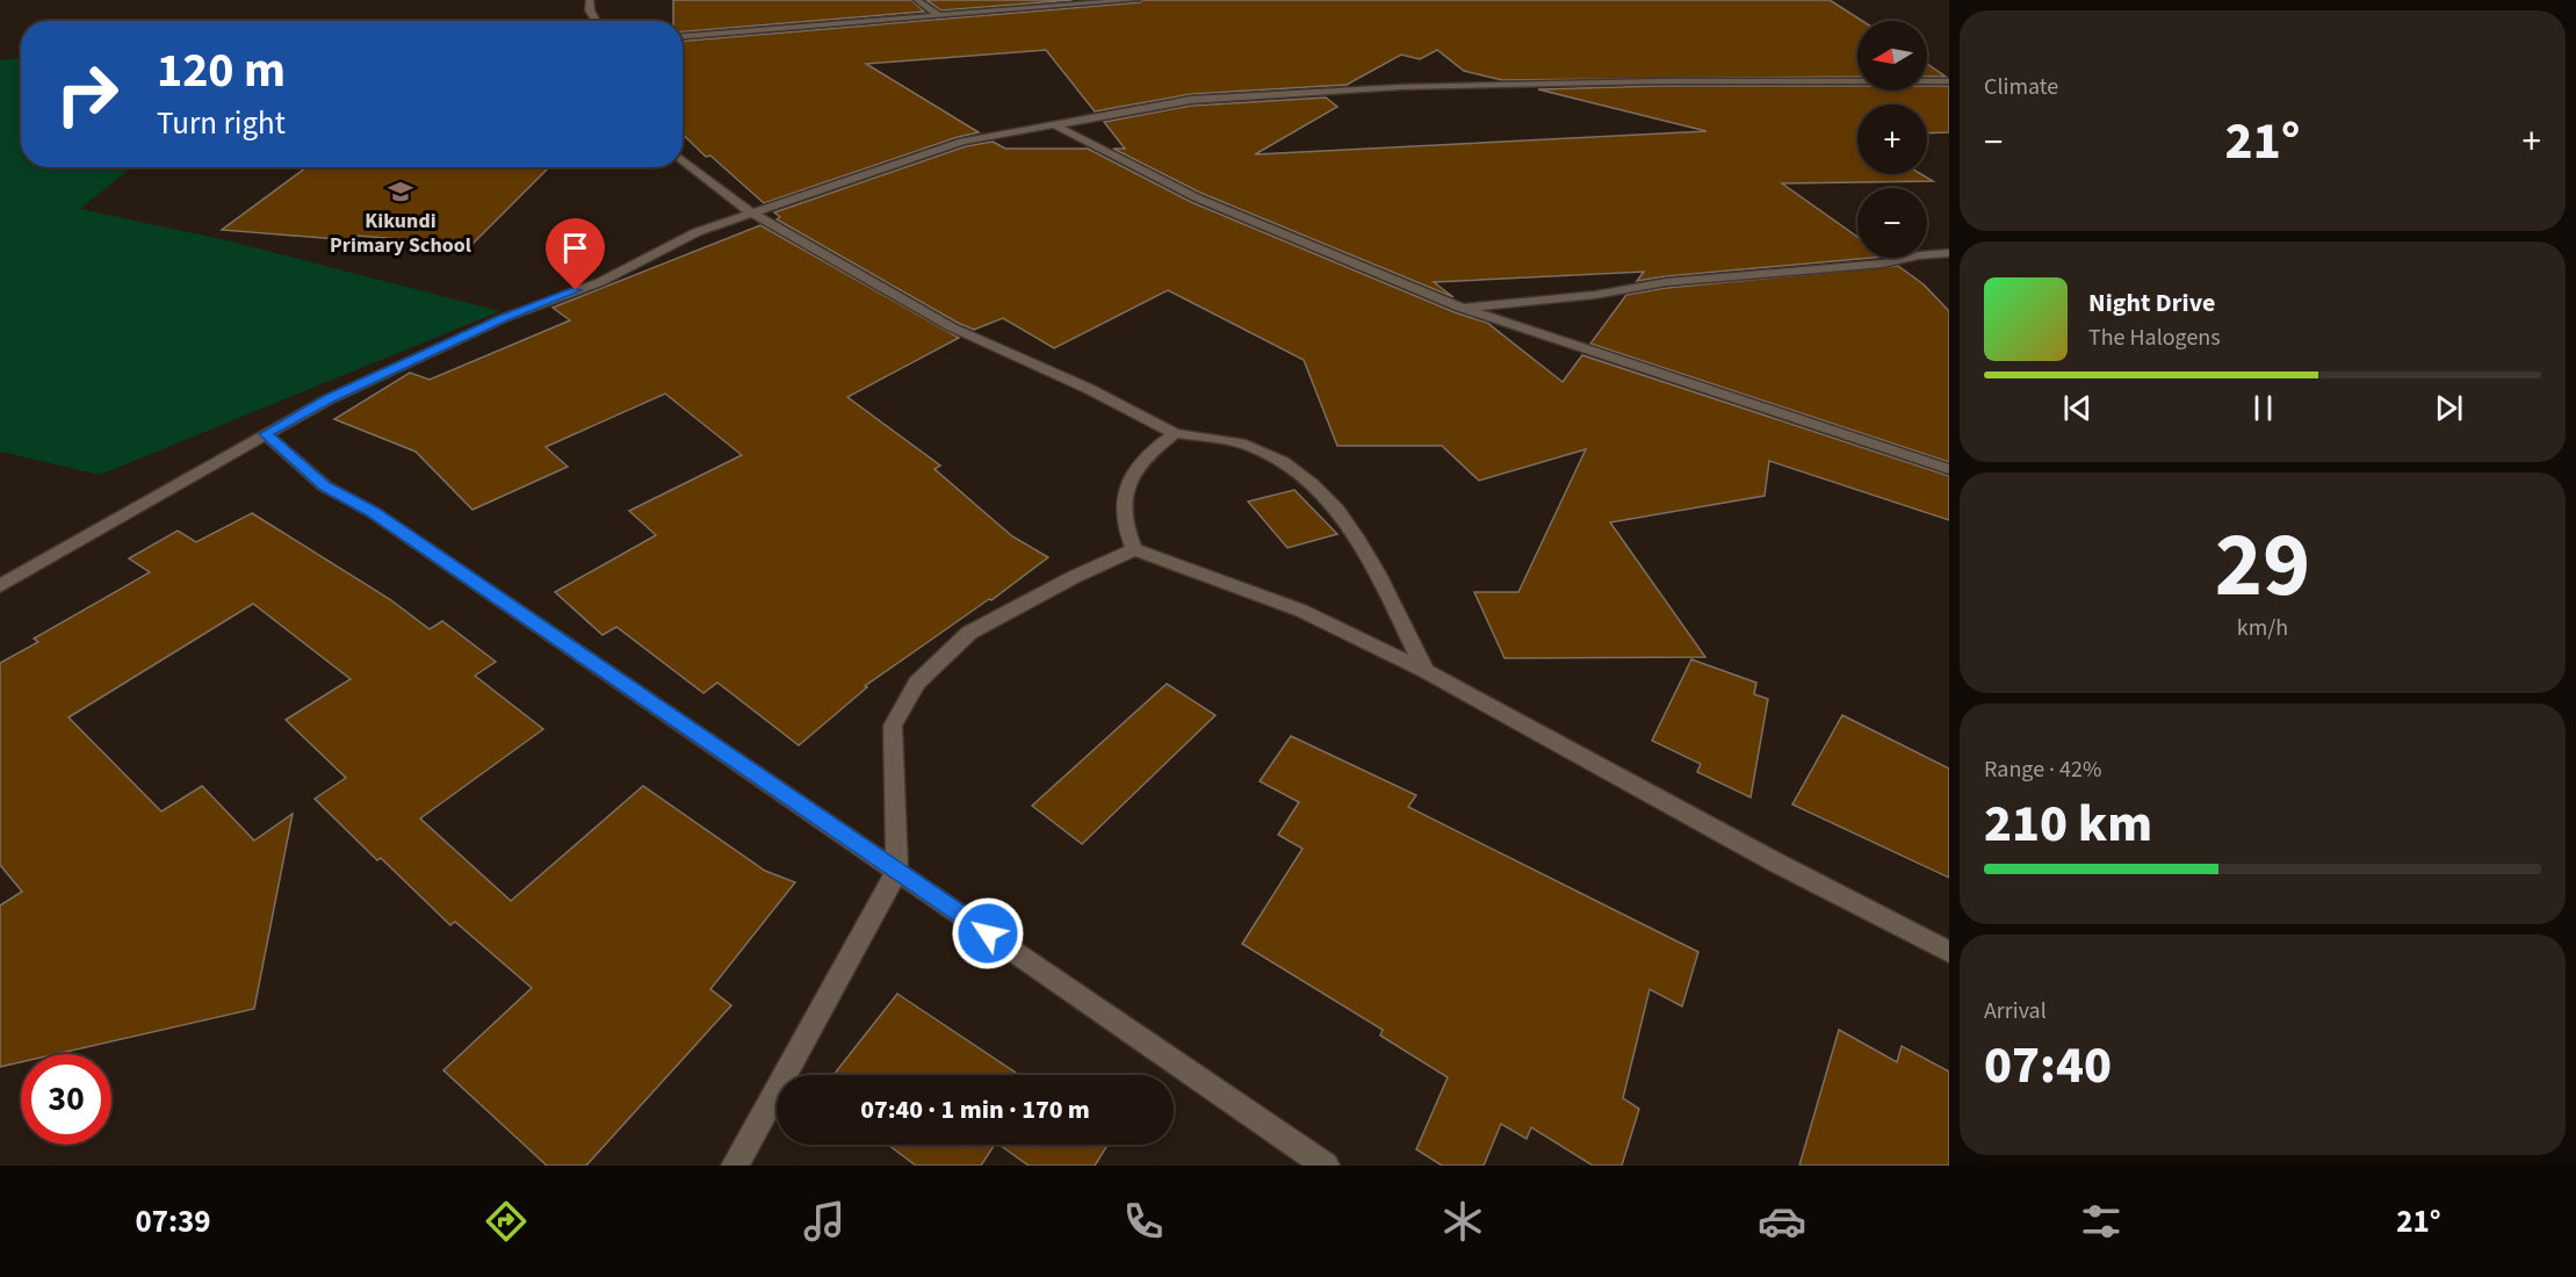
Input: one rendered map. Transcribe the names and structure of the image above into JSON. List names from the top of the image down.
{
  "places": {
    "school or university": ["Kikundi Primary School"]
  },
  "north": "left",
  "page": {
    "tile": [
      "Climate",
      ["29", "km/h"],
      ["Range · 42%", "210 km"],
      ["Arrival", "07:40"]
    ],
    "map_buttons": ["+", "−"],
    "turn": ["120 m", "Turn right"],
    "heat": ["−", "21°", "+"],
    "song": ["Night Drive", "The Halogens"],
    "limit": "30",
    "trip": "07:40 · 1 min · 170 m",
    "tabs": ["07:39", "21°"]
  }
}
